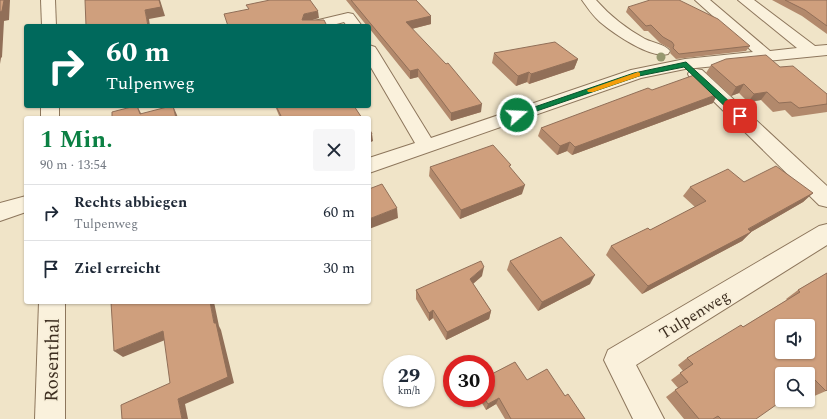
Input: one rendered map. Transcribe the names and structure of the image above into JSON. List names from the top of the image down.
{
  "streets": {
    "street": ["Tulpenweg", "Rosenthal"]
  },
  "page": {
    "turn": ["60 m", "Tulpenweg"],
    "heading": ["1 Min.", "90 m · 13:54"],
    "list": [
      {
        "name": "Rechts abbiegen",
        "note": "Tulpenweg",
        "value": "60 m"
      },
      {
        "name": "Ziel erreicht",
        "value": "30 m"
      }
    ],
    "speed": "29 km/h",
    "limit": "30"
  }
}
